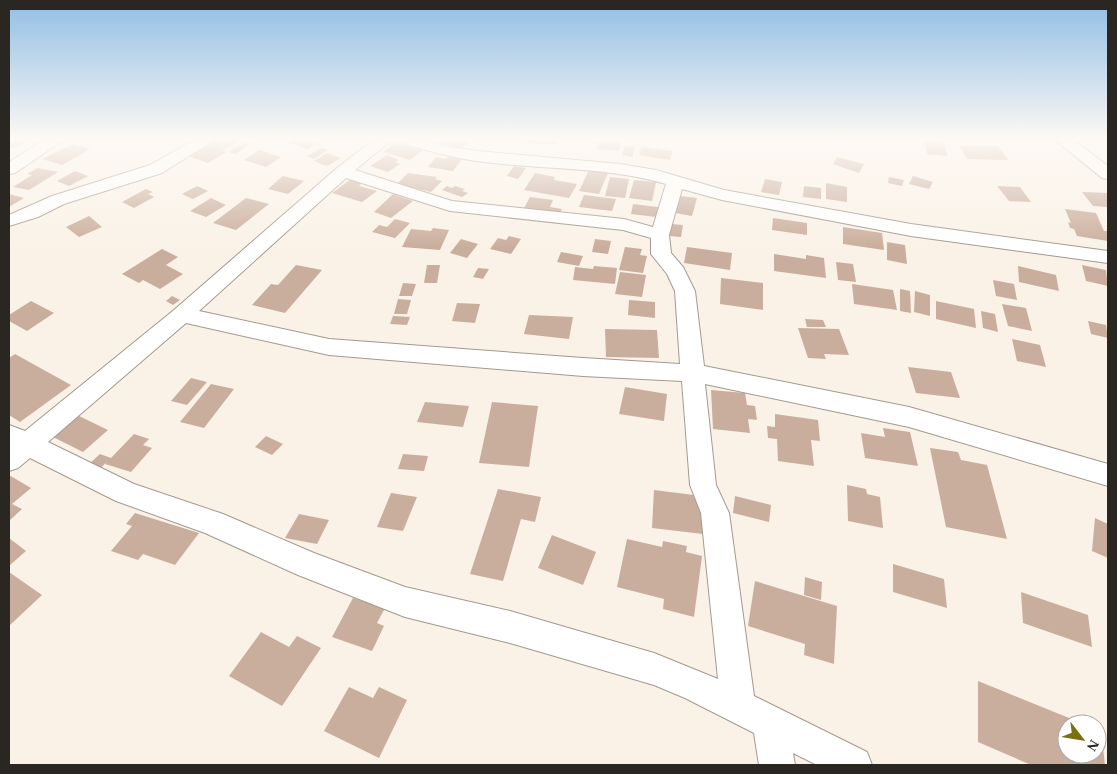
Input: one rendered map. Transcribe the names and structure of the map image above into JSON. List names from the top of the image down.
{
  "north": "bottom right"
}
